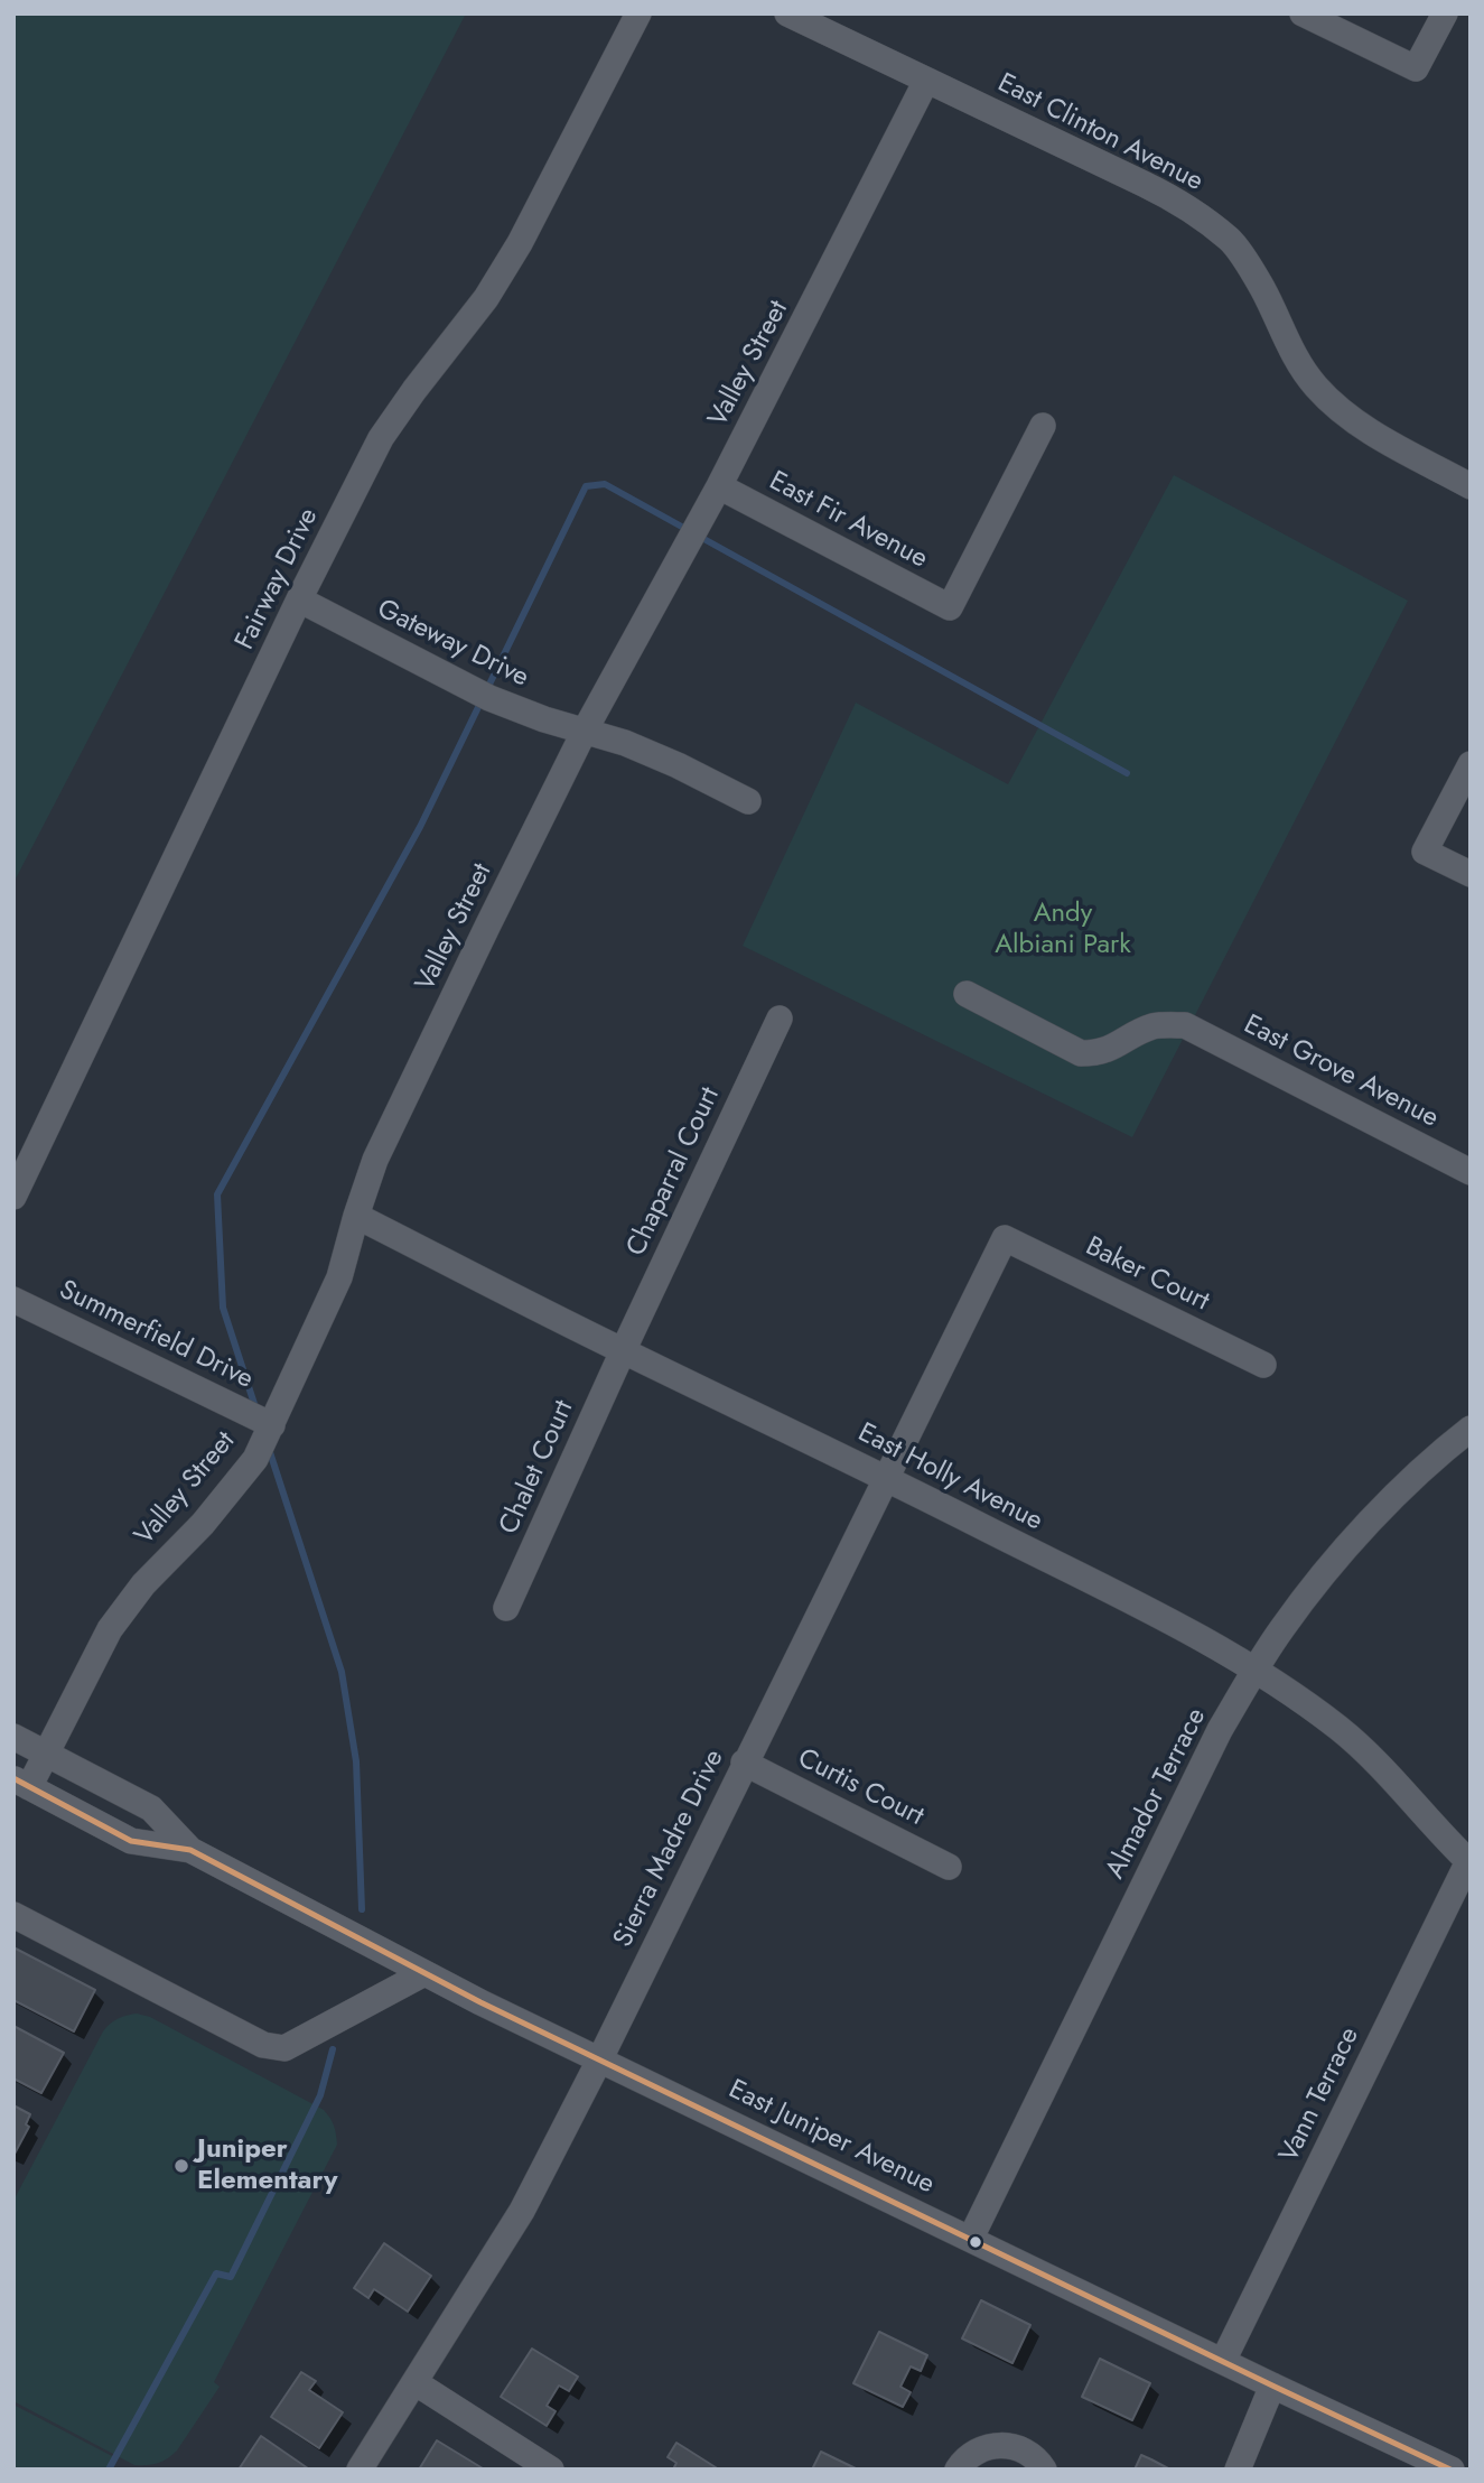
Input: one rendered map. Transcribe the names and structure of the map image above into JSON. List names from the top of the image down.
{
  "streets": {
    "street": [
      "East Clinton Avenue",
      "Valley Street",
      "East Fir Avenue",
      "Fairway Drive",
      "Gateway Drive",
      "East Grove Avenue",
      "Chaparral Court",
      "Baker Court",
      "Summerfield Drive",
      "Chalet Court",
      "East Holly Avenue",
      "Curtis Court",
      "Almador Terrace",
      "Sierra Madre Drive",
      "Vann Terrace",
      "East Juniper Avenue"
    ]
  },
  "crossings": [
    ["East Clinton Avenue", "Valley Street"],
    ["Valley Street", "East Fir Avenue"],
    ["Valley Street", "Gateway Drive"],
    ["Valley Street", "Summerfield Drive"],
    ["Valley Street", "East Holly Avenue"],
    ["Valley Street", "East Juniper Avenue"],
    ["Fairway Drive", "Gateway Drive"],
    ["Chaparral Court", "Chalet Court"],
    ["Chaparral Court", "East Holly Avenue"],
    ["Baker Court", "Sierra Madre Drive"],
    ["Chalet Court", "East Holly Avenue"],
    ["East Holly Avenue", "Almador Terrace"],
    ["East Holly Avenue", "Sierra Madre Drive"],
    ["East Holly Avenue", "Vann Terrace"],
    ["Curtis Court", "Sierra Madre Drive"],
    ["Almador Terrace", "East Juniper Avenue"],
    ["Sierra Madre Drive", "East Juniper Avenue"],
    ["Vann Terrace", "East Juniper Avenue"]
  ],
  "parks": ["Andy Albiani Park"],
  "places": ["Juniper Elementary"]
}
